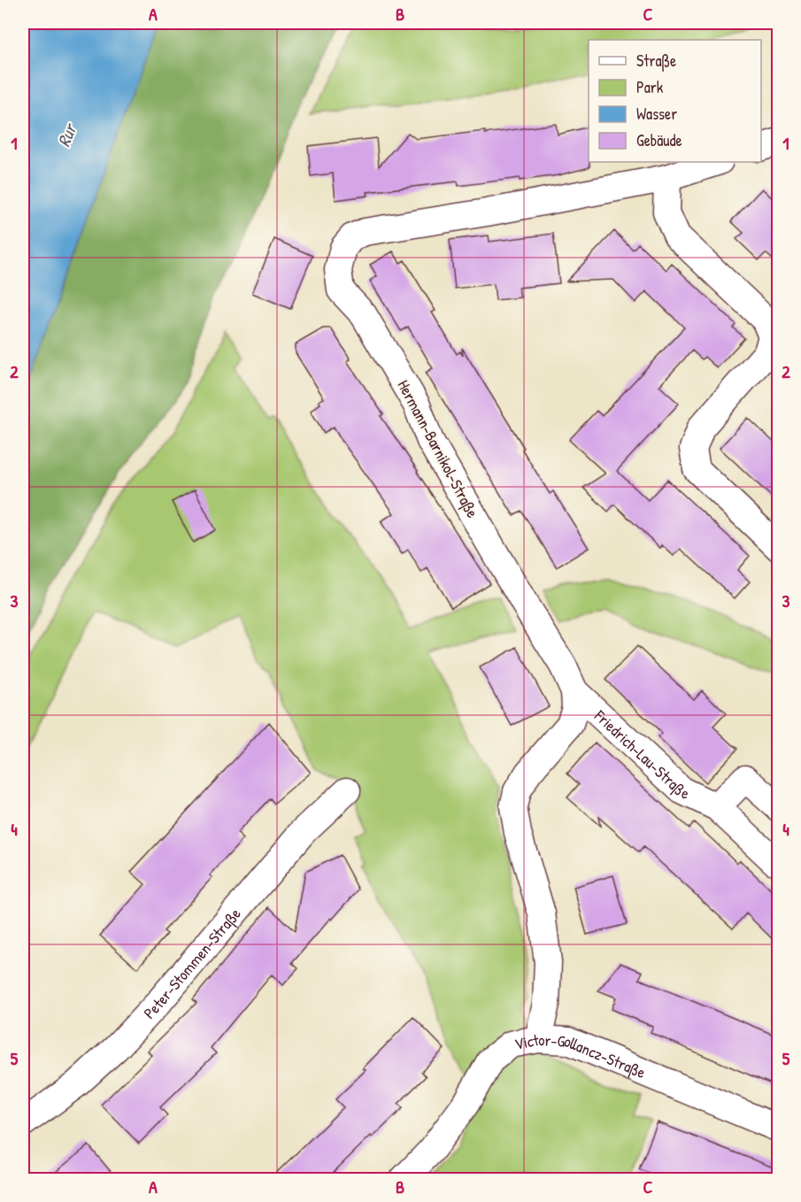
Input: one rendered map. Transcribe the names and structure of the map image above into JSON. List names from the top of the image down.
{
  "streets": {
    "street": [
      "Hermann-Barnikol-Straße",
      "Friedrich-Lau-Straße",
      "Peter-Stommen-Straße",
      "Victor-Gollancz-Straße"
    ]
  },
  "crossings": [
    ["Hermann-Barnikol-Straße", "Friedrich-Lau-Straße"],
    ["Hermann-Barnikol-Straße", "Victor-Gollancz-Straße"]
  ],
  "water": ["Rur"],
  "legend": [
    "Straße",
    "Park",
    "Wasser",
    "Gebäude"
  ],
  "grid": {
    "columns": ["A", "B", "C"],
    "rows": [
      "1",
      "2",
      "3",
      "4",
      "5"
    ]
  }
}
